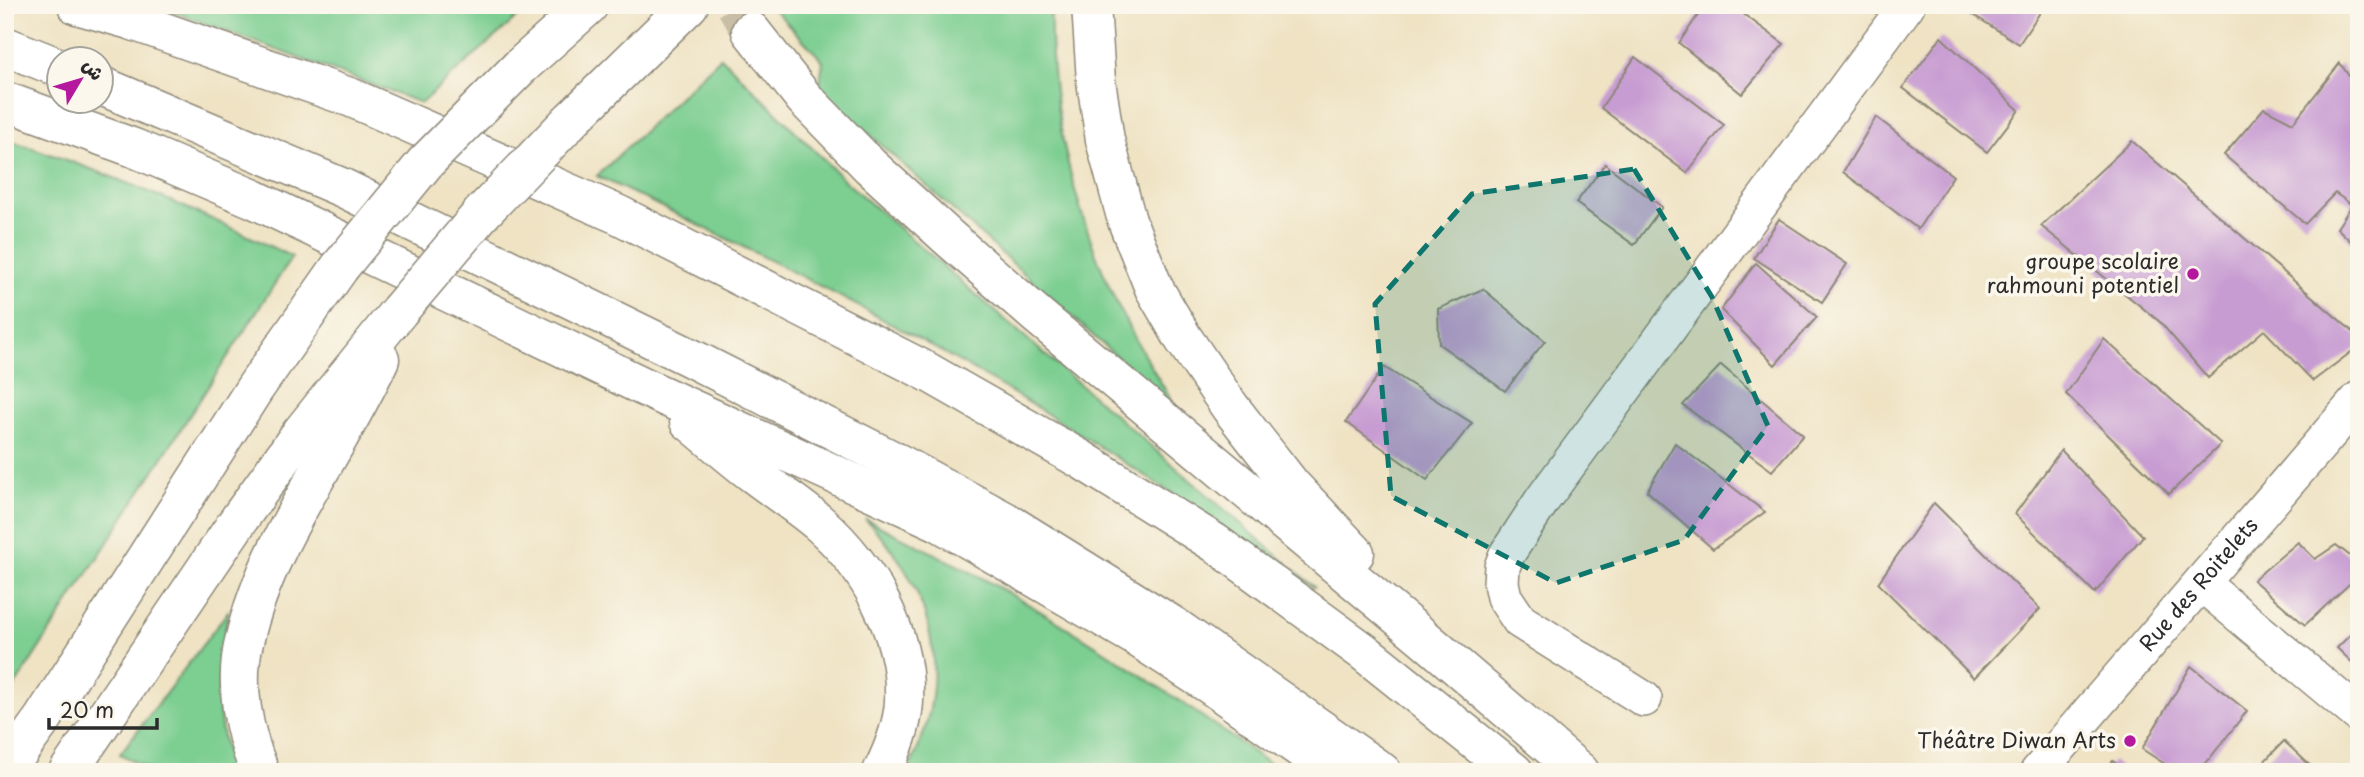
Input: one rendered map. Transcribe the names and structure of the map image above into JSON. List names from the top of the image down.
{
  "streets": {
    "street": ["Rue des Roitelets"]
  },
  "places": ["groupe scolaire rahmouni potentiel", "Théâtre Diwan Arts"],
  "scale_bar": "20 m",
  "north": "top right"
}
